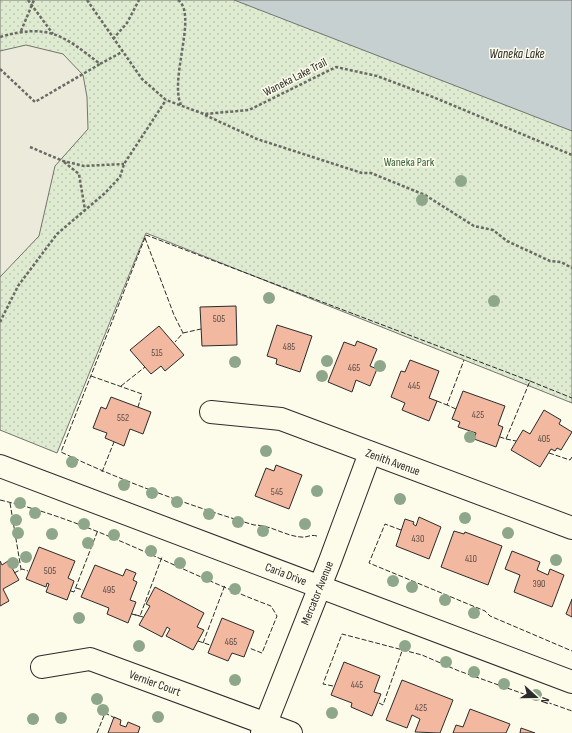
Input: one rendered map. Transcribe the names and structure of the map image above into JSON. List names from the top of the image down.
{
  "streets": {
    "street": [
      "Zenith Avenue",
      "Caria Drive",
      "Mercator Avenue",
      "Vernier Court"
    ],
    "path": ["Waneka Lake Trail"]
  },
  "crossings": [
    ["Zenith Avenue", "Mercator Avenue"],
    ["Caria Drive", "Mercator Avenue"],
    ["Mercator Avenue", "Vernier Court"]
  ],
  "water": ["Waneka Lake"],
  "parks": ["Waneka Park"],
  "house_numbers": [
    "505",
    "485",
    "515",
    "465",
    "445",
    "425",
    "552",
    "405",
    "545",
    "430",
    "410",
    "505",
    "390",
    "495",
    "465",
    "445",
    "425"
  ],
  "north": "right"
}
